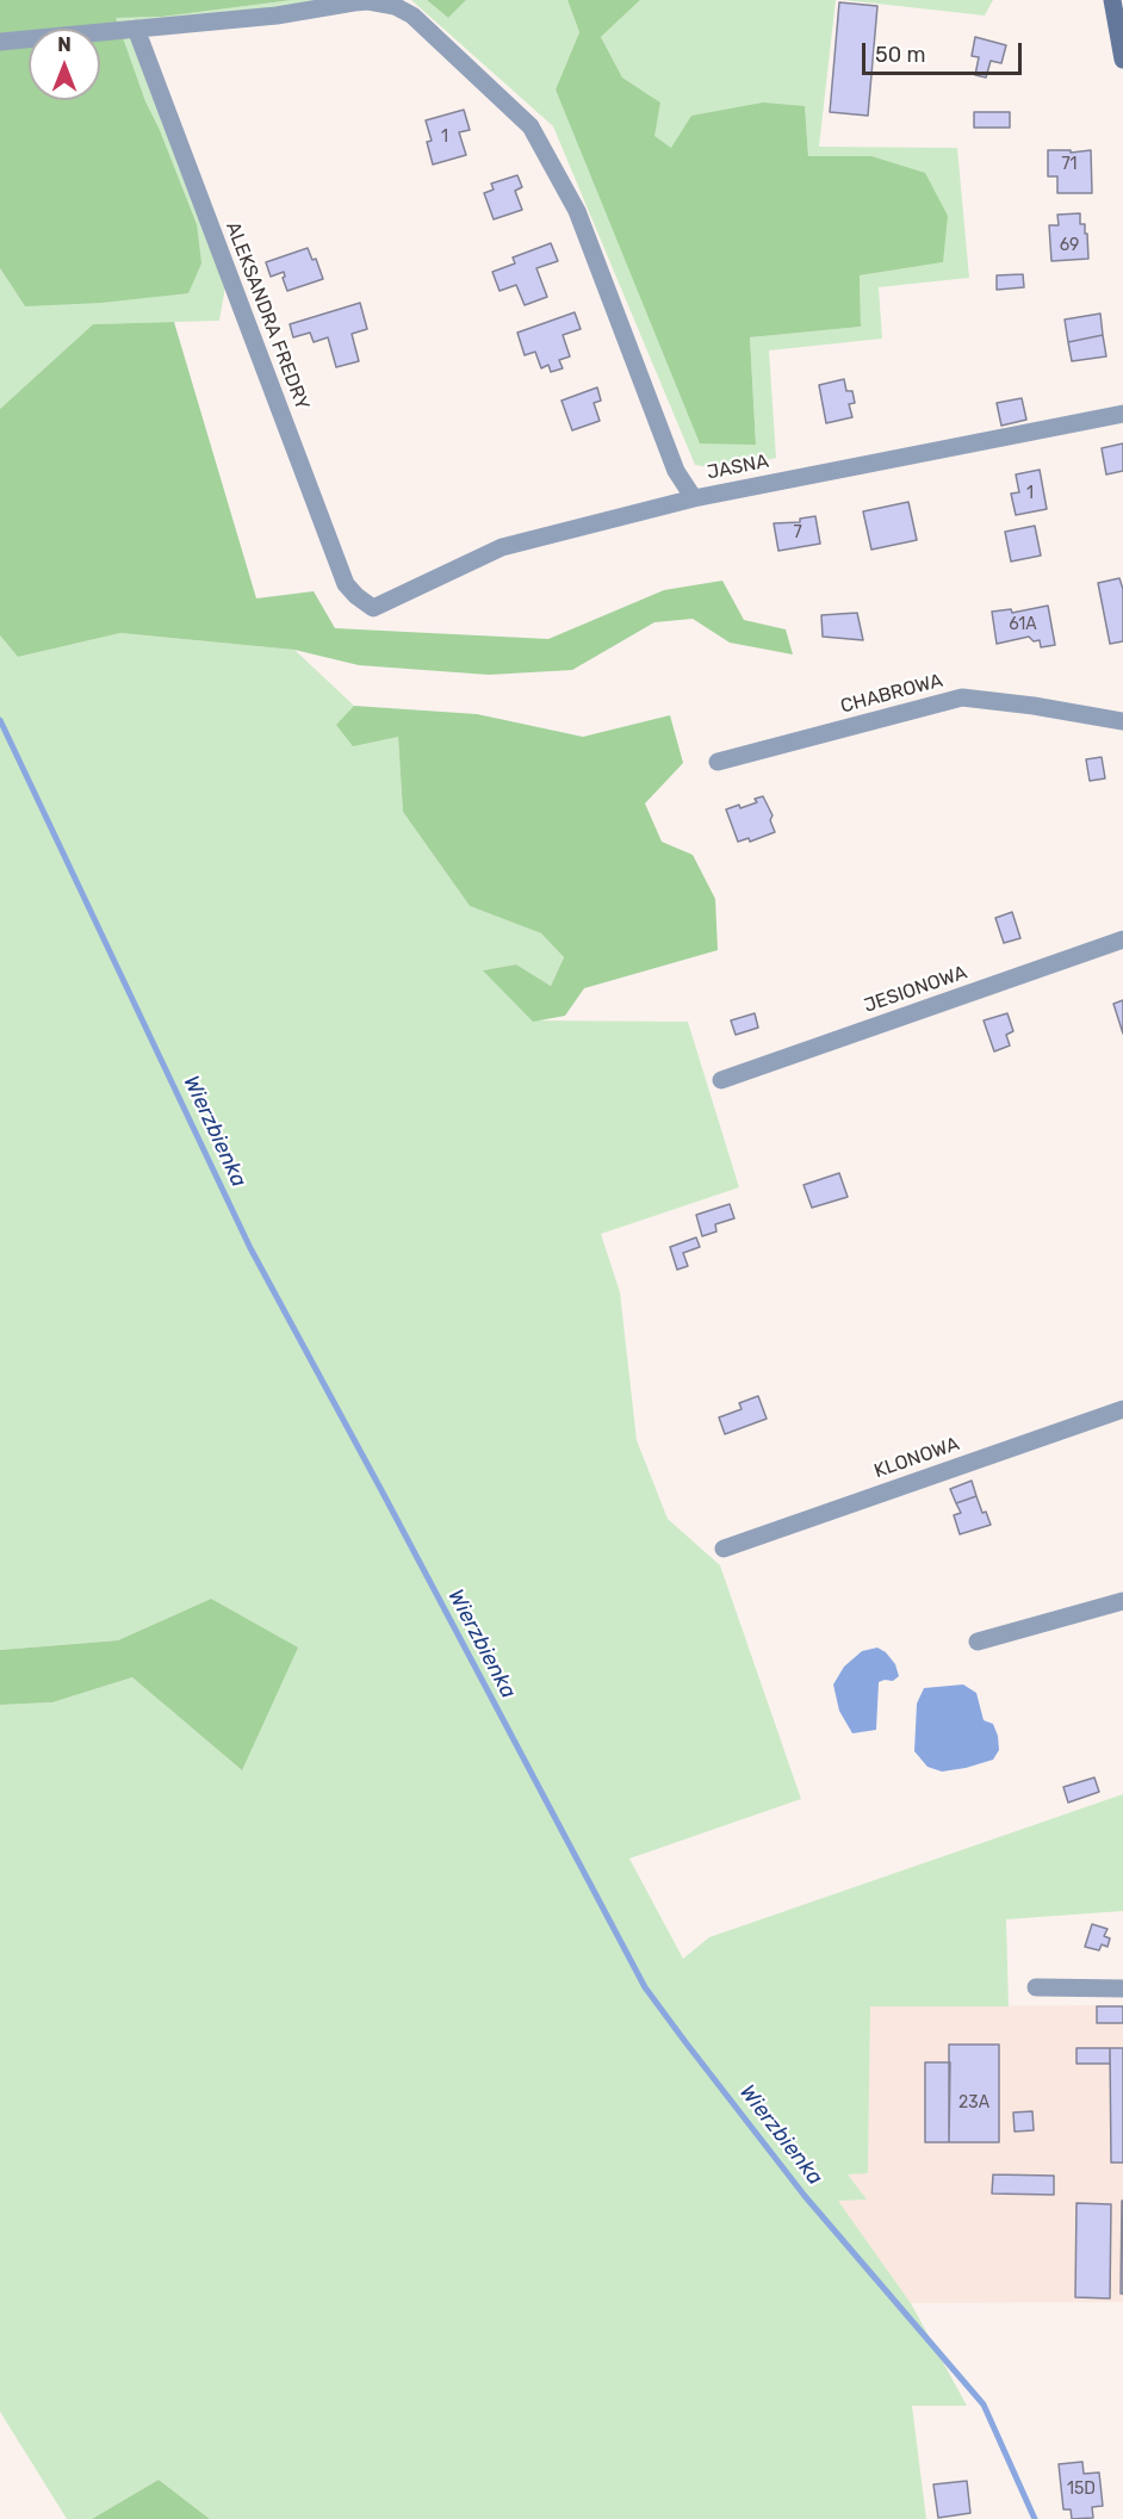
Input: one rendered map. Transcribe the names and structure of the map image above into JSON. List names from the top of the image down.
{
  "streets": {
    "street": [
      "ALEKSANDRA FREDRY",
      "JASNA",
      "CHABROWA",
      "JESIONOWA",
      "KLONOWA"
    ]
  },
  "crossings": [
    ["ALEKSANDRA FREDRY", "JASNA"]
  ],
  "water": ["Wierzbienka"],
  "house_numbers": [
    "1",
    "71",
    "69",
    "1",
    "7",
    "61A",
    "23A",
    "15D"
  ],
  "scale_bar": "50 m",
  "north": "top"
}
